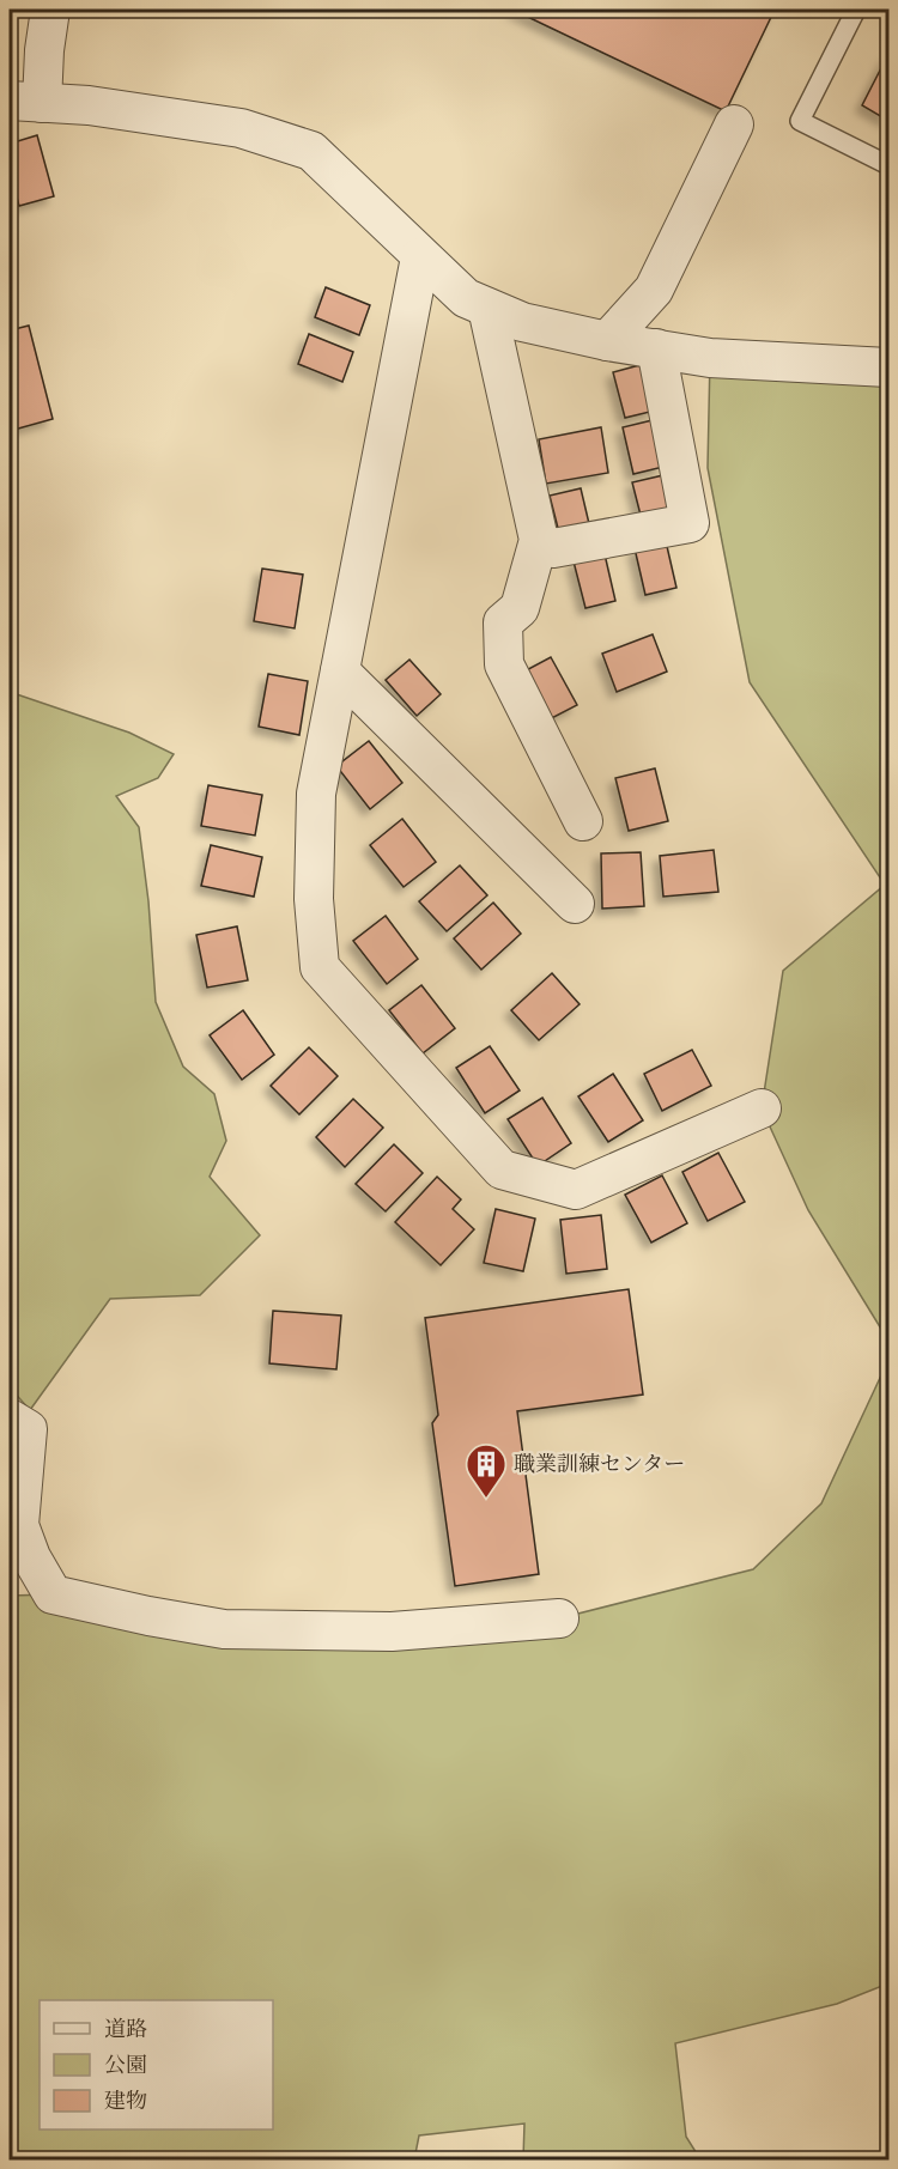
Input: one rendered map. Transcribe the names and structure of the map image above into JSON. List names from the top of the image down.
{
  "places": {
    "building": ["職業訓練センター"]
  },
  "legend": ["道路", "公園", "建物"]
}
